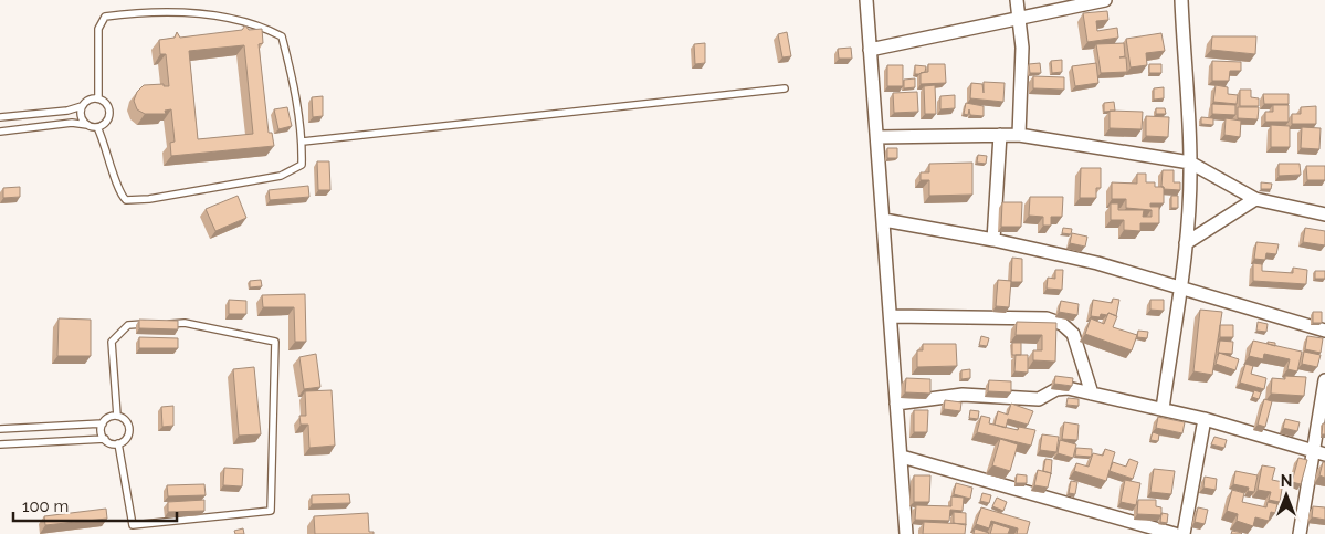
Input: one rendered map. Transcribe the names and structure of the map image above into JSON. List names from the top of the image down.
{
  "scale_bar": "100 m",
  "north": "top"
}
